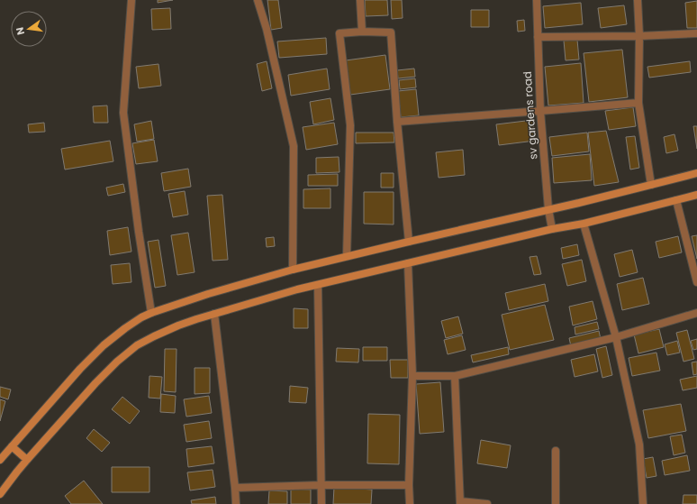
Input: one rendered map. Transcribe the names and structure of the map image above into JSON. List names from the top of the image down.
{
  "streets": {
    "street": ["sv gardens road"]
  },
  "north": "left"
}
